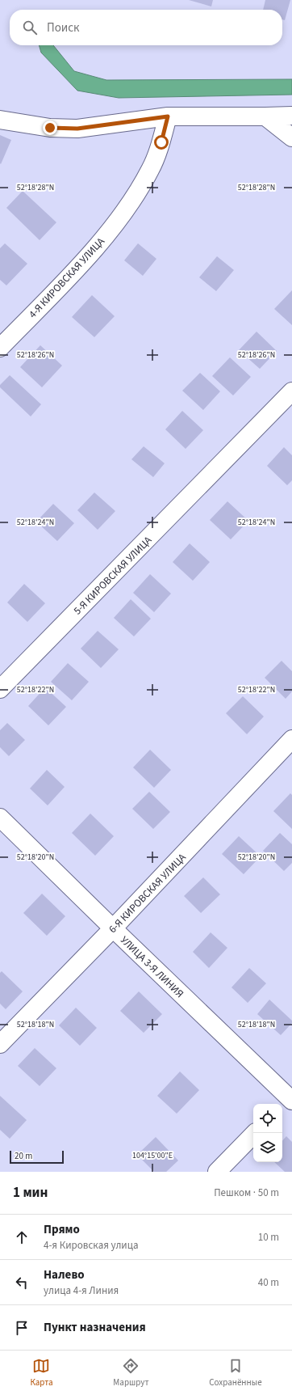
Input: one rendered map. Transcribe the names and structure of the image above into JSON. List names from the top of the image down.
{
  "streets": {
    "street": [
      "4-Я КИРОВСКАЯ УЛИЦА",
      "5-Я КИРОВСКАЯ УЛИЦА",
      "6-Я КИРОВСКАЯ УЛИЦА",
      "УЛИЦА 3-Я ЛИНИЯ"
    ]
  },
  "crossings": [
    ["6-Я КИРОВСКАЯ УЛИЦА", "УЛИЦА 3-Я ЛИНИЯ"]
  ],
  "scale_bar": "20 m",
  "page": {
    "search": "Поиск",
    "scale": "20 m",
    "heading": ["1 мин", "Пешком · 50 m"],
    "list": [
      ["Прямо", "4-я Кировская улица", "10 m"],
      ["Налево", "улица 4-я Линия", "40 m"],
      "Пункт назначения"
    ],
    "nav": ["Карта", "Маршрут", "Сохранённые"]
  },
  "coordinates": [
    "52°18'28\"N",
    "52°18'26\"N",
    "52°18'24\"N",
    "52°18'22\"N",
    "52°18'20\"N",
    "52°18'18\"N",
    "104°15'00\"E"
  ]
}
